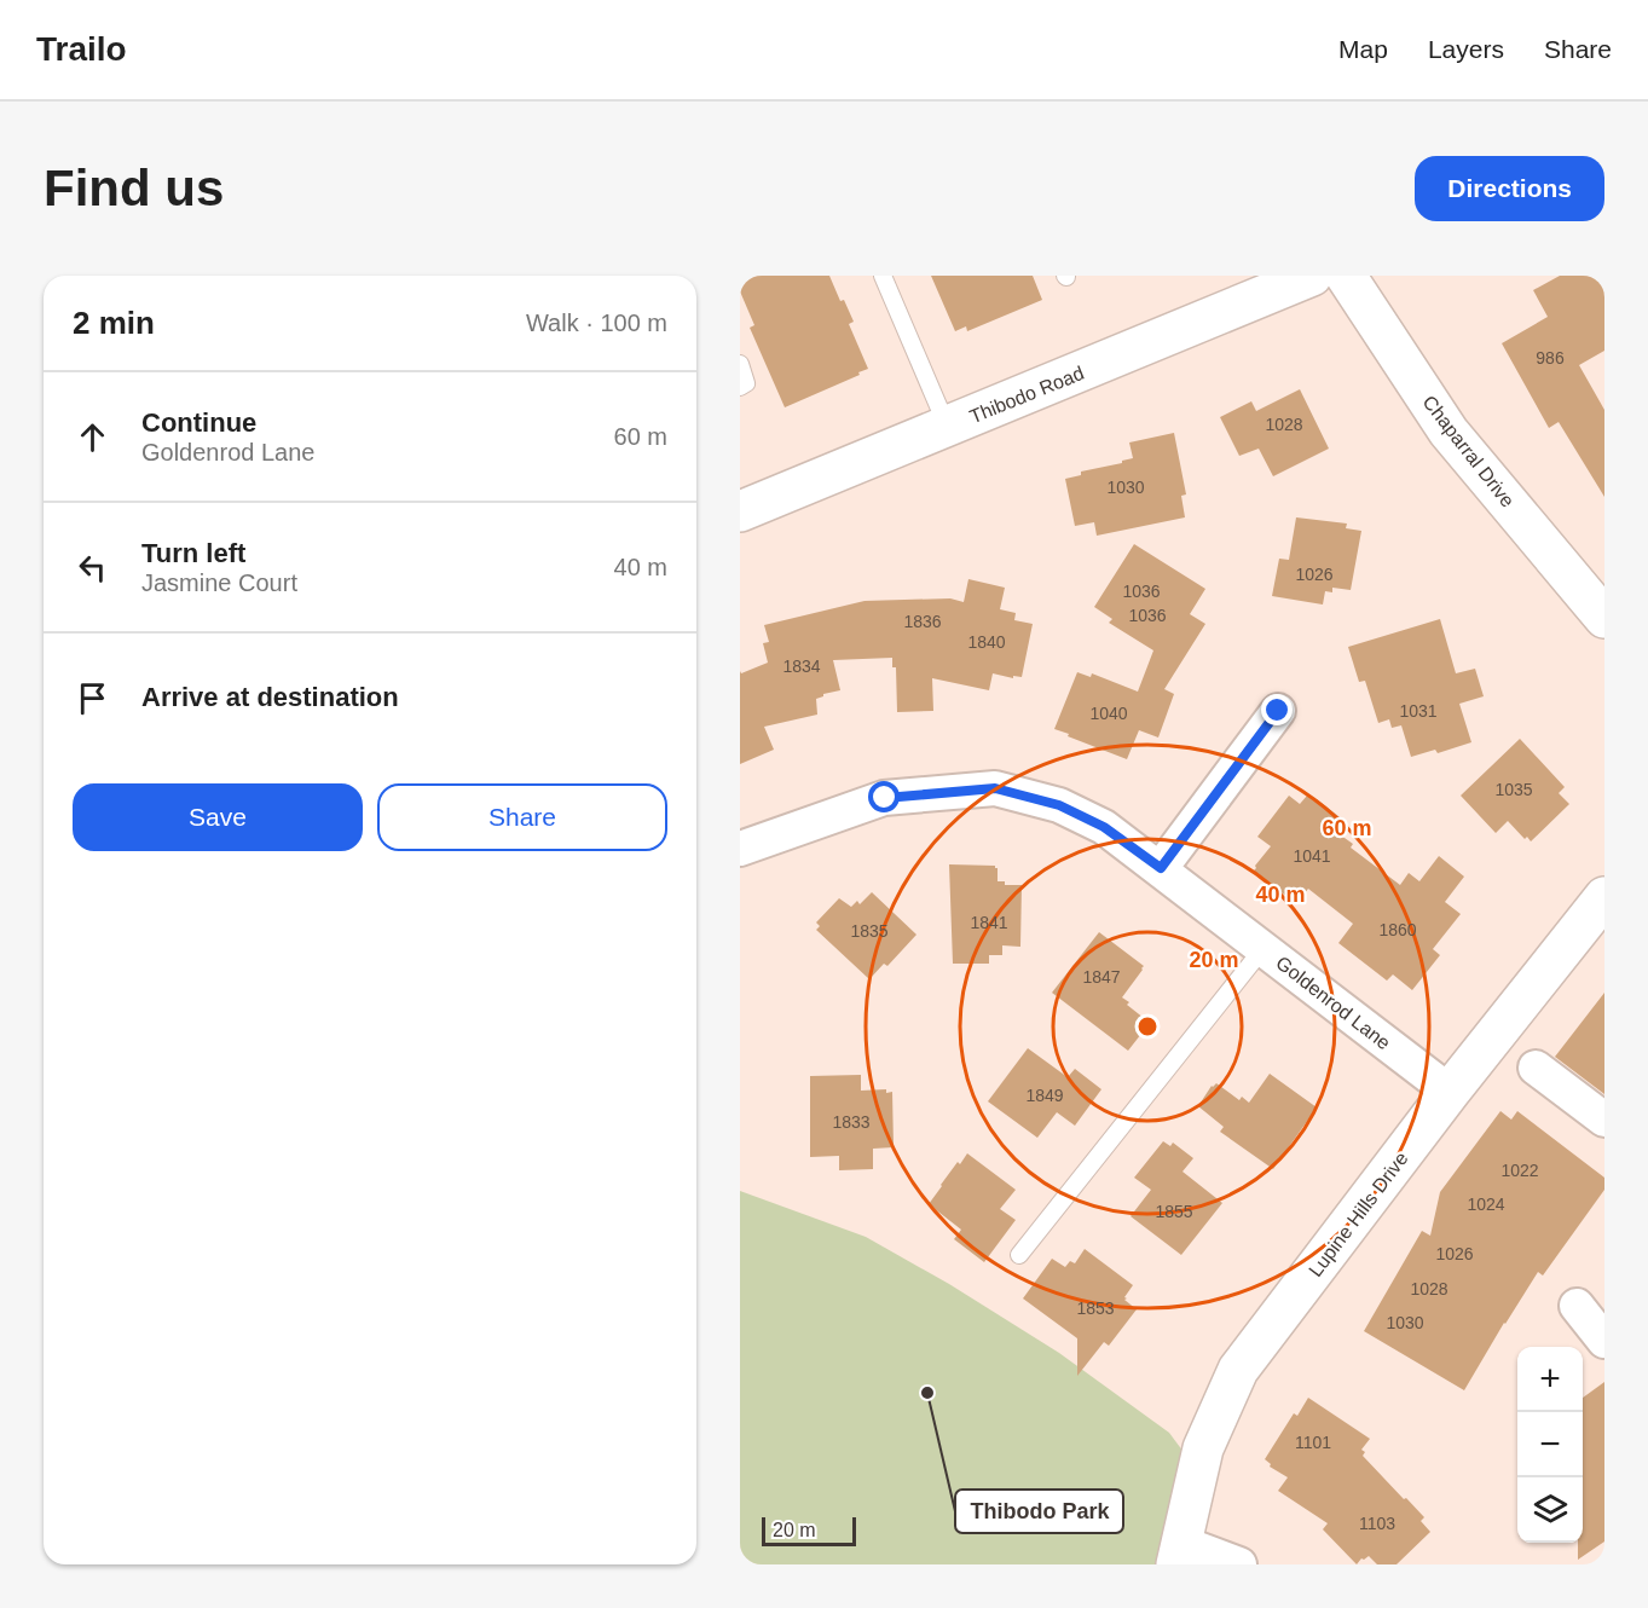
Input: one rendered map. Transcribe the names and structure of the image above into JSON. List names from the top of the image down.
{
  "streets": {
    "street": [
      "Thibodo Road",
      "Chaparral Drive",
      "Goldenrod Lane",
      "Lupine Hills Drive"
    ]
  },
  "crossings": [
    ["Goldenrod Lane", "Lupine Hills Drive"]
  ],
  "places": ["Thibodo Park"],
  "house_numbers": [
    "986",
    "1028",
    "1030",
    "1026",
    "1036",
    "1036",
    "1836",
    "1840",
    "1834",
    "1031",
    "1040",
    "1035",
    "1041",
    "1841",
    "1860",
    "1835",
    "1847",
    "1849",
    "1833",
    "1022",
    "1024",
    "1855",
    "1026",
    "1028",
    "1853",
    "1030",
    "1101",
    "1103"
  ],
  "scale_bar": "20 m",
  "page": {
    "header": "Trailo",
    "nav": ["Map", "Layers", "Share"],
    "buttons": [
      "Directions",
      ["Save", "Share"]
    ],
    "title": "Find us",
    "heading": ["2 min", "Walk · 100 m"],
    "list": [
      ["Continue", "Goldenrod Lane", "60 m"],
      ["Turn left", "Jasmine Court", "40 m"],
      "Arrive at destination"
    ],
    "map_buttons": ["+", "−"],
    "scale": "20 m"
  },
  "rings": ["60 m", "40 m", "20 m"]
}
